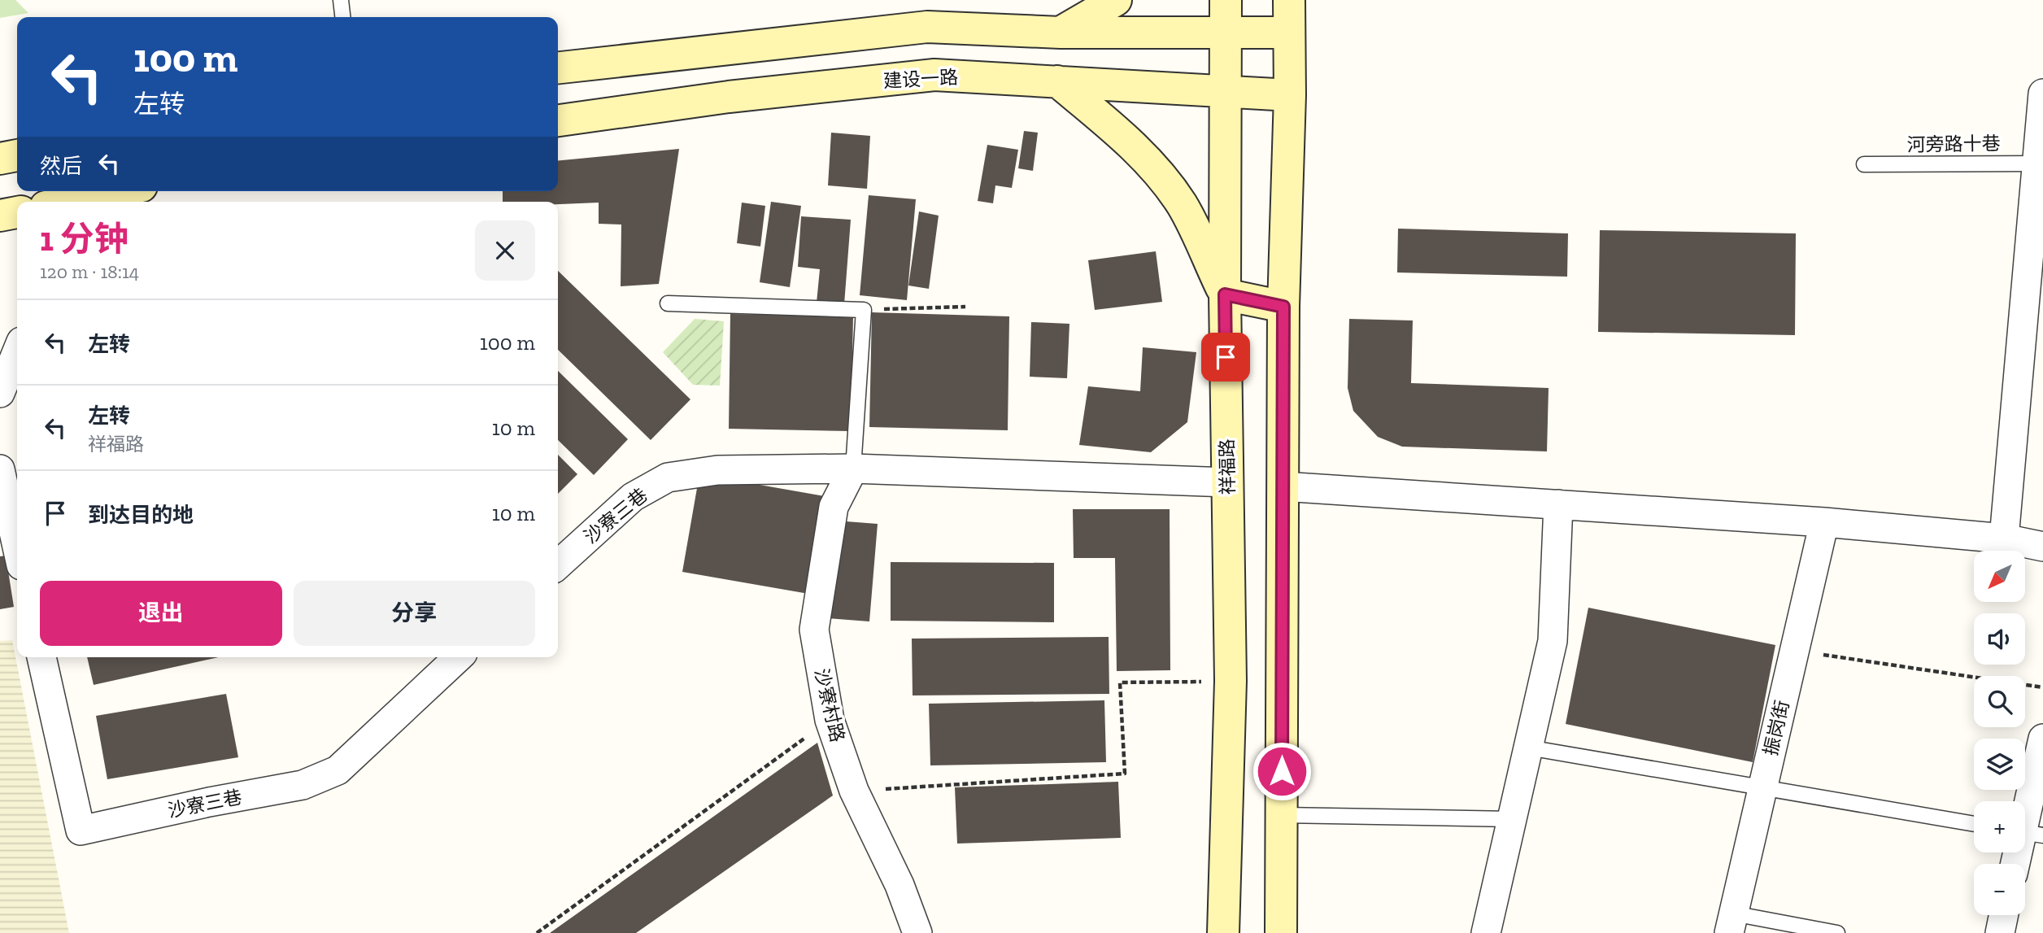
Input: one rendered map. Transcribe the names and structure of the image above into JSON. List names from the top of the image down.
{
  "streets": {
    "main road": ["建设一路", "祥福路"],
    "street": ["沙寮三巷", "沙寮村路", "振岗街"],
    "lane": ["河旁路十巷"]
  },
  "crossings": [
    ["建设一路", "祥福路"],
    ["祥福路", "沙寮三巷"],
    ["沙寮三巷", "沙寮村路"]
  ],
  "north": "bottom left",
  "page": {
    "turn": ["100 m", "左转"],
    "then": "然后",
    "heading": ["1 分钟", "120 m · 18:14"],
    "list": [
      {
        "name": "左转",
        "value": "100 m"
      },
      {
        "name": "左转",
        "note": "祥福路",
        "value": "10 m"
      },
      {
        "name": "到达目的地",
        "value": "10 m"
      }
    ],
    "map_buttons": ["+", "−"],
    "buttons": ["退出", "分享"]
  }
}
